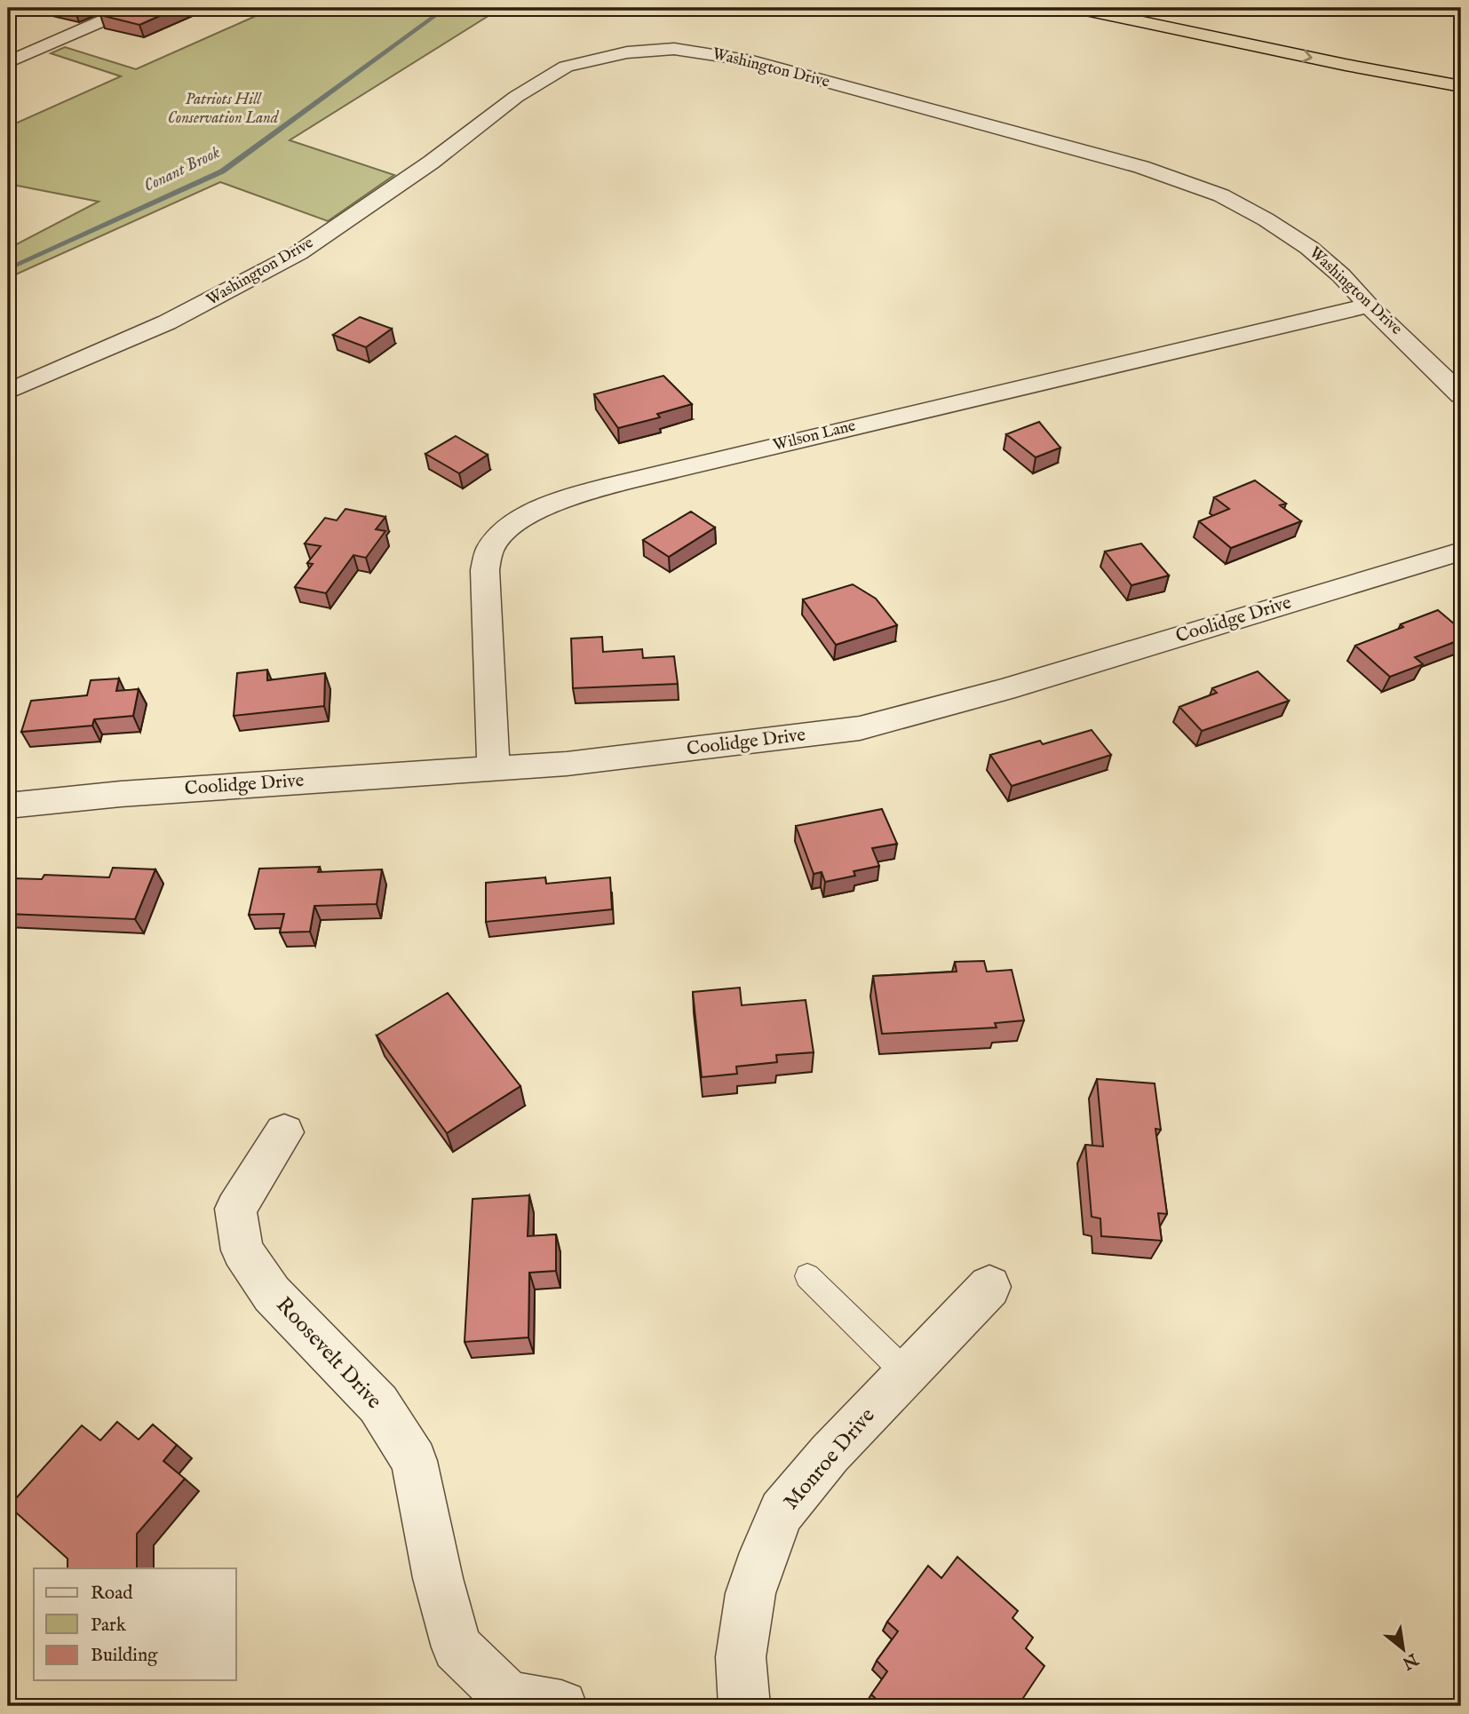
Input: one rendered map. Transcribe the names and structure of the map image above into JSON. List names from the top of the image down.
{
  "streets": {
    "street": [
      "Washington Drive",
      "Wilson Lane",
      "Coolidge Drive",
      "Roosevelt Drive",
      "Monroe Drive"
    ]
  },
  "crossings": [
    ["Washington Drive", "Wilson Lane"],
    ["Wilson Lane", "Coolidge Drive"]
  ],
  "water": ["Conant Brook"],
  "parks": ["Patriots Hill Conservation Land"],
  "legend": ["Road", "Park", "Building"],
  "north": "bottom right"
}
